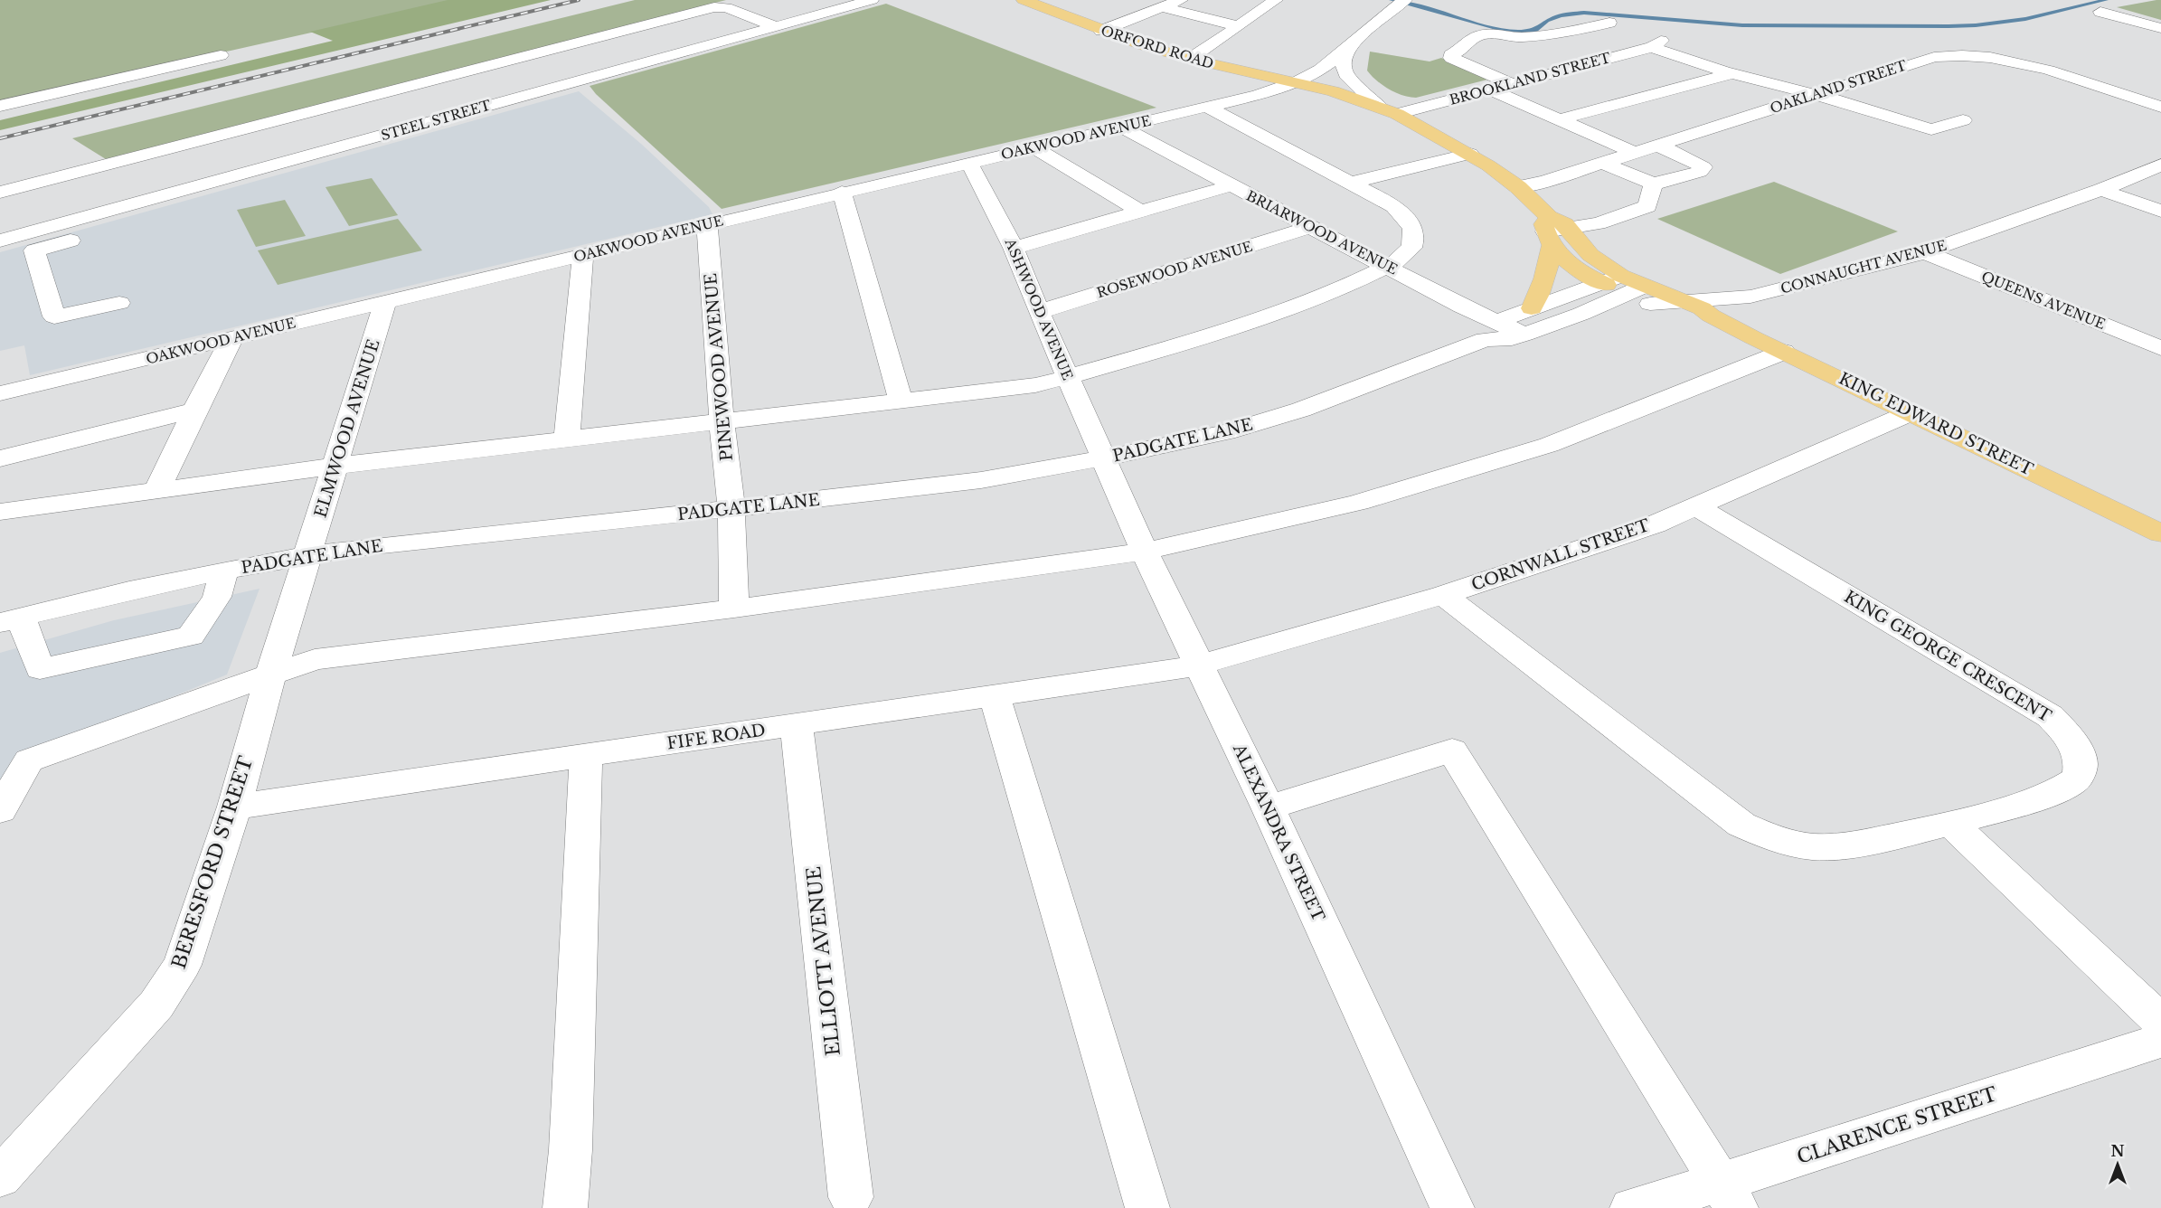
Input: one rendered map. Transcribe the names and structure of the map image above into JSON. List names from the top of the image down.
{
  "streets": {
    "main road": ["ORFORD ROAD", "KING EDWARD STREET"],
    "street": [
      "BROOKLAND STREET",
      "OAKLAND STREET",
      "STEEL STREET",
      "OAKWOOD AVENUE",
      "BRIARWOOD AVENUE",
      "CONNAUGHT AVENUE",
      "ROSEWOOD AVENUE",
      "QUEENS AVENUE",
      "ASHWOOD AVENUE",
      "PINEWOOD AVENUE",
      "ELMWOOD AVENUE",
      "PADGATE LANE",
      "CORNWALL STREET",
      "KING GEORGE CRESCENT",
      "FIFE ROAD",
      "ALEXANDRA STREET",
      "BERESFORD STREET",
      "ELLIOTT AVENUE",
      "CLARENCE STREET"
    ]
  },
  "crossings": [
    ["ORFORD ROAD", "OAKWOOD AVENUE"],
    ["OAKWOOD AVENUE", "BRIARWOOD AVENUE"],
    ["OAKWOOD AVENUE", "ASHWOOD AVENUE"],
    ["OAKWOOD AVENUE", "PINEWOOD AVENUE"],
    ["OAKWOOD AVENUE", "ELMWOOD AVENUE"],
    ["BRIARWOOD AVENUE", "ROSEWOOD AVENUE"],
    ["BRIARWOOD AVENUE", "PADGATE LANE"],
    ["CONNAUGHT AVENUE", "QUEENS AVENUE"],
    ["CONNAUGHT AVENUE", "KING EDWARD STREET"],
    ["CONNAUGHT AVENUE", "PADGATE LANE"],
    ["ROSEWOOD AVENUE", "ASHWOOD AVENUE"],
    ["ASHWOOD AVENUE", "PADGATE LANE"],
    ["ASHWOOD AVENUE", "ALEXANDRA STREET"],
    ["PINEWOOD AVENUE", "PADGATE LANE"],
    ["KING EDWARD STREET", "PADGATE LANE"],
    ["KING EDWARD STREET", "CORNWALL STREET"],
    ["ELMWOOD AVENUE", "PADGATE LANE"],
    ["ELMWOOD AVENUE", "BERESFORD STREET"],
    ["PADGATE LANE", "ALEXANDRA STREET"],
    ["PADGATE LANE", "BERESFORD STREET"],
    ["CORNWALL STREET", "KING GEORGE CRESCENT"],
    ["CORNWALL STREET", "FIFE ROAD"],
    ["CORNWALL STREET", "ALEXANDRA STREET"],
    ["FIFE ROAD", "ALEXANDRA STREET"],
    ["FIFE ROAD", "BERESFORD STREET"],
    ["FIFE ROAD", "ELLIOTT AVENUE"]
  ],
  "north": "top"
}
